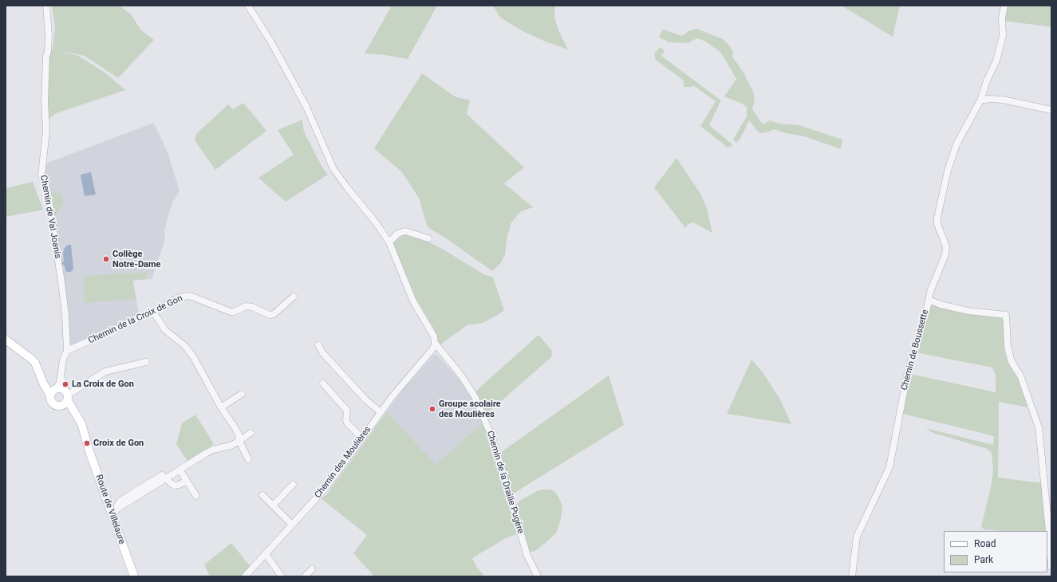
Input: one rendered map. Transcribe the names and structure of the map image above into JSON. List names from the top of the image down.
{
  "streets": {
    "main road": ["Route de Villelaure"],
    "street": [
      "Chemin de Val Joanis",
      "Chemin de la Croix de Gon",
      "Chemin de Boussette",
      "Chemin des Moulières",
      "Chemin de la Draille Pugère"
    ]
  },
  "crossings": [
    ["Chemin de Val Joanis", "Chemin de la Croix de Gon"],
    ["Chemin des Moulières", "Chemin de la Draille Pugère"]
  ],
  "places": [
    "Collège Notre-Dame",
    "La Croix de Gon",
    "Groupe scolaire des Moulières",
    "Croix de Gon"
  ],
  "legend": ["Road", "Park"]
}
